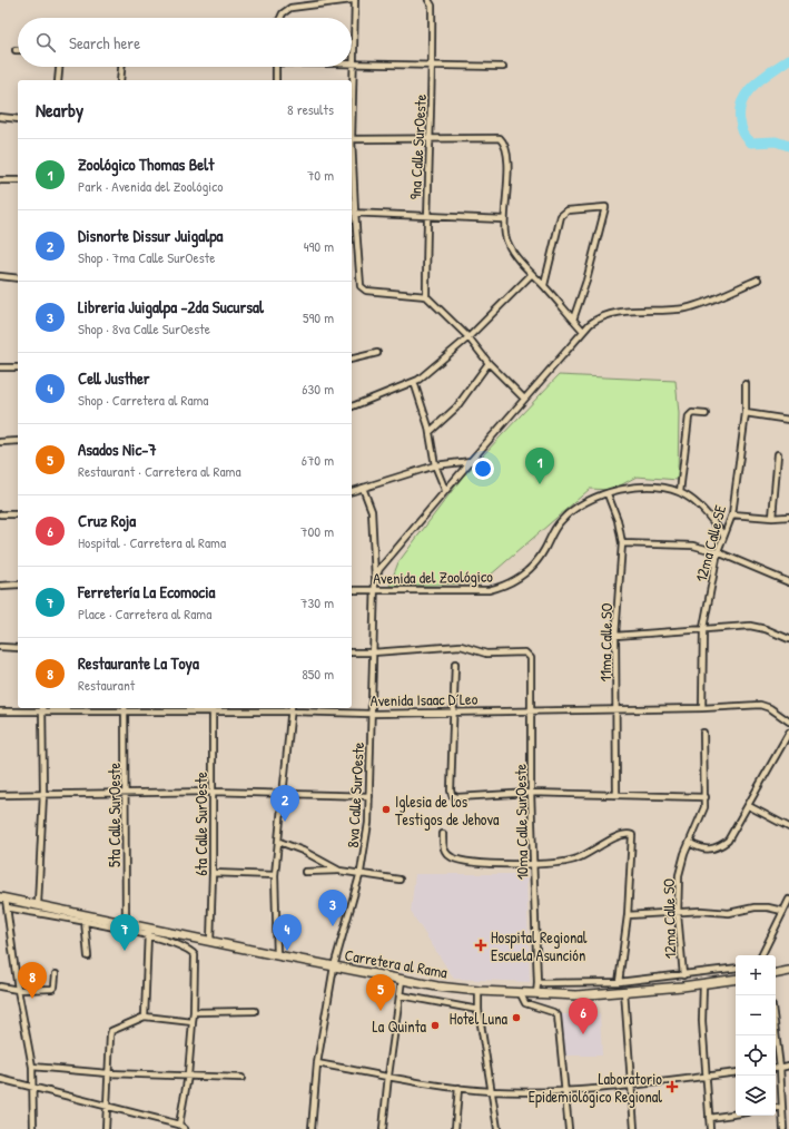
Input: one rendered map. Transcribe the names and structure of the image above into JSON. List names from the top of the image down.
{
  "streets": {
    "highway": ["Carretera al Rama"],
    "street": [
      "9na Calle SurOeste",
      "12ma Calle SE",
      "Avenida del Zoológico",
      "11ma Calle SO",
      "Avenida Isaac D´Leo",
      "8va Calle SurOeste",
      "5ta Calle SurOeste",
      "10ma Calle SurOeste",
      "6ta Calle SurOeste",
      "12ma Calle SO"
    ]
  },
  "crossings": [
    ["12ma Calle SE", "Avenida del Zoológico"],
    ["12ma Calle SE", "Avenida Isaac D´Leo"],
    ["Avenida del Zoológico", "11ma Calle SO"],
    ["Avenida del Zoológico", "8va Calle SurOeste"],
    ["11ma Calle SO", "Avenida Isaac D´Leo"],
    ["Avenida Isaac D´Leo", "8va Calle SurOeste"],
    ["Avenida Isaac D´Leo", "5ta Calle SurOeste"],
    ["Avenida Isaac D´Leo", "10ma Calle SurOeste"],
    ["Avenida Isaac D´Leo", "6ta Calle SurOeste"],
    ["8va Calle SurOeste", "10ma Calle SurOeste"],
    ["8va Calle SurOeste", "Carretera al Rama"],
    ["5ta Calle SurOeste", "Carretera al Rama"],
    ["10ma Calle SurOeste", "Carretera al Rama"],
    ["6ta Calle SurOeste", "Carretera al Rama"]
  ],
  "places": {
    "other": ["Iglesia de los Testigos de Jehova", "Hotel Luna", "La Quinta"],
    "health": ["Hospital Regional Escuela Asunción", "Laboratorio Epidemiológico Regional"]
  },
  "page": {
    "search": "Search here",
    "heading": ["Nearby", "8 results"],
    "list": [
      {
        "mark": "1",
        "name": "Zoológico Thomas Belt",
        "note": "Park · Avenida del Zoológico",
        "value": "70 m"
      },
      {
        "mark": "2",
        "name": "Disnorte Dissur Juigalpa",
        "note": "Shop · 7ma Calle SurOeste",
        "value": "490 m"
      },
      {
        "mark": "3",
        "name": "Libreria Juigalpa -2da Sucursal",
        "note": "Shop · 8va Calle SurOeste",
        "value": "590 m"
      },
      {
        "mark": "4",
        "name": "Cell Justher",
        "note": "Shop · Carretera al Rama",
        "value": "630 m"
      },
      {
        "mark": "5",
        "name": "Asados Nic-7",
        "note": "Restaurant · Carretera al Rama",
        "value": "670 m"
      },
      {
        "mark": "6",
        "name": "Cruz Roja",
        "note": "Hospital · Carretera al Rama",
        "value": "700 m"
      },
      {
        "mark": "7",
        "name": "Ferretería La Ecomocia",
        "note": "Place · Carretera al Rama",
        "value": "730 m"
      },
      {
        "mark": "8",
        "name": "Restaurante La Toya",
        "note": "Restaurant",
        "value": "850 m"
      }
    ],
    "pins": [
      "1",
      "2",
      "3",
      "4",
      "7",
      "8",
      "5",
      "6"
    ],
    "map_buttons": ["+", "−"]
  }
}
